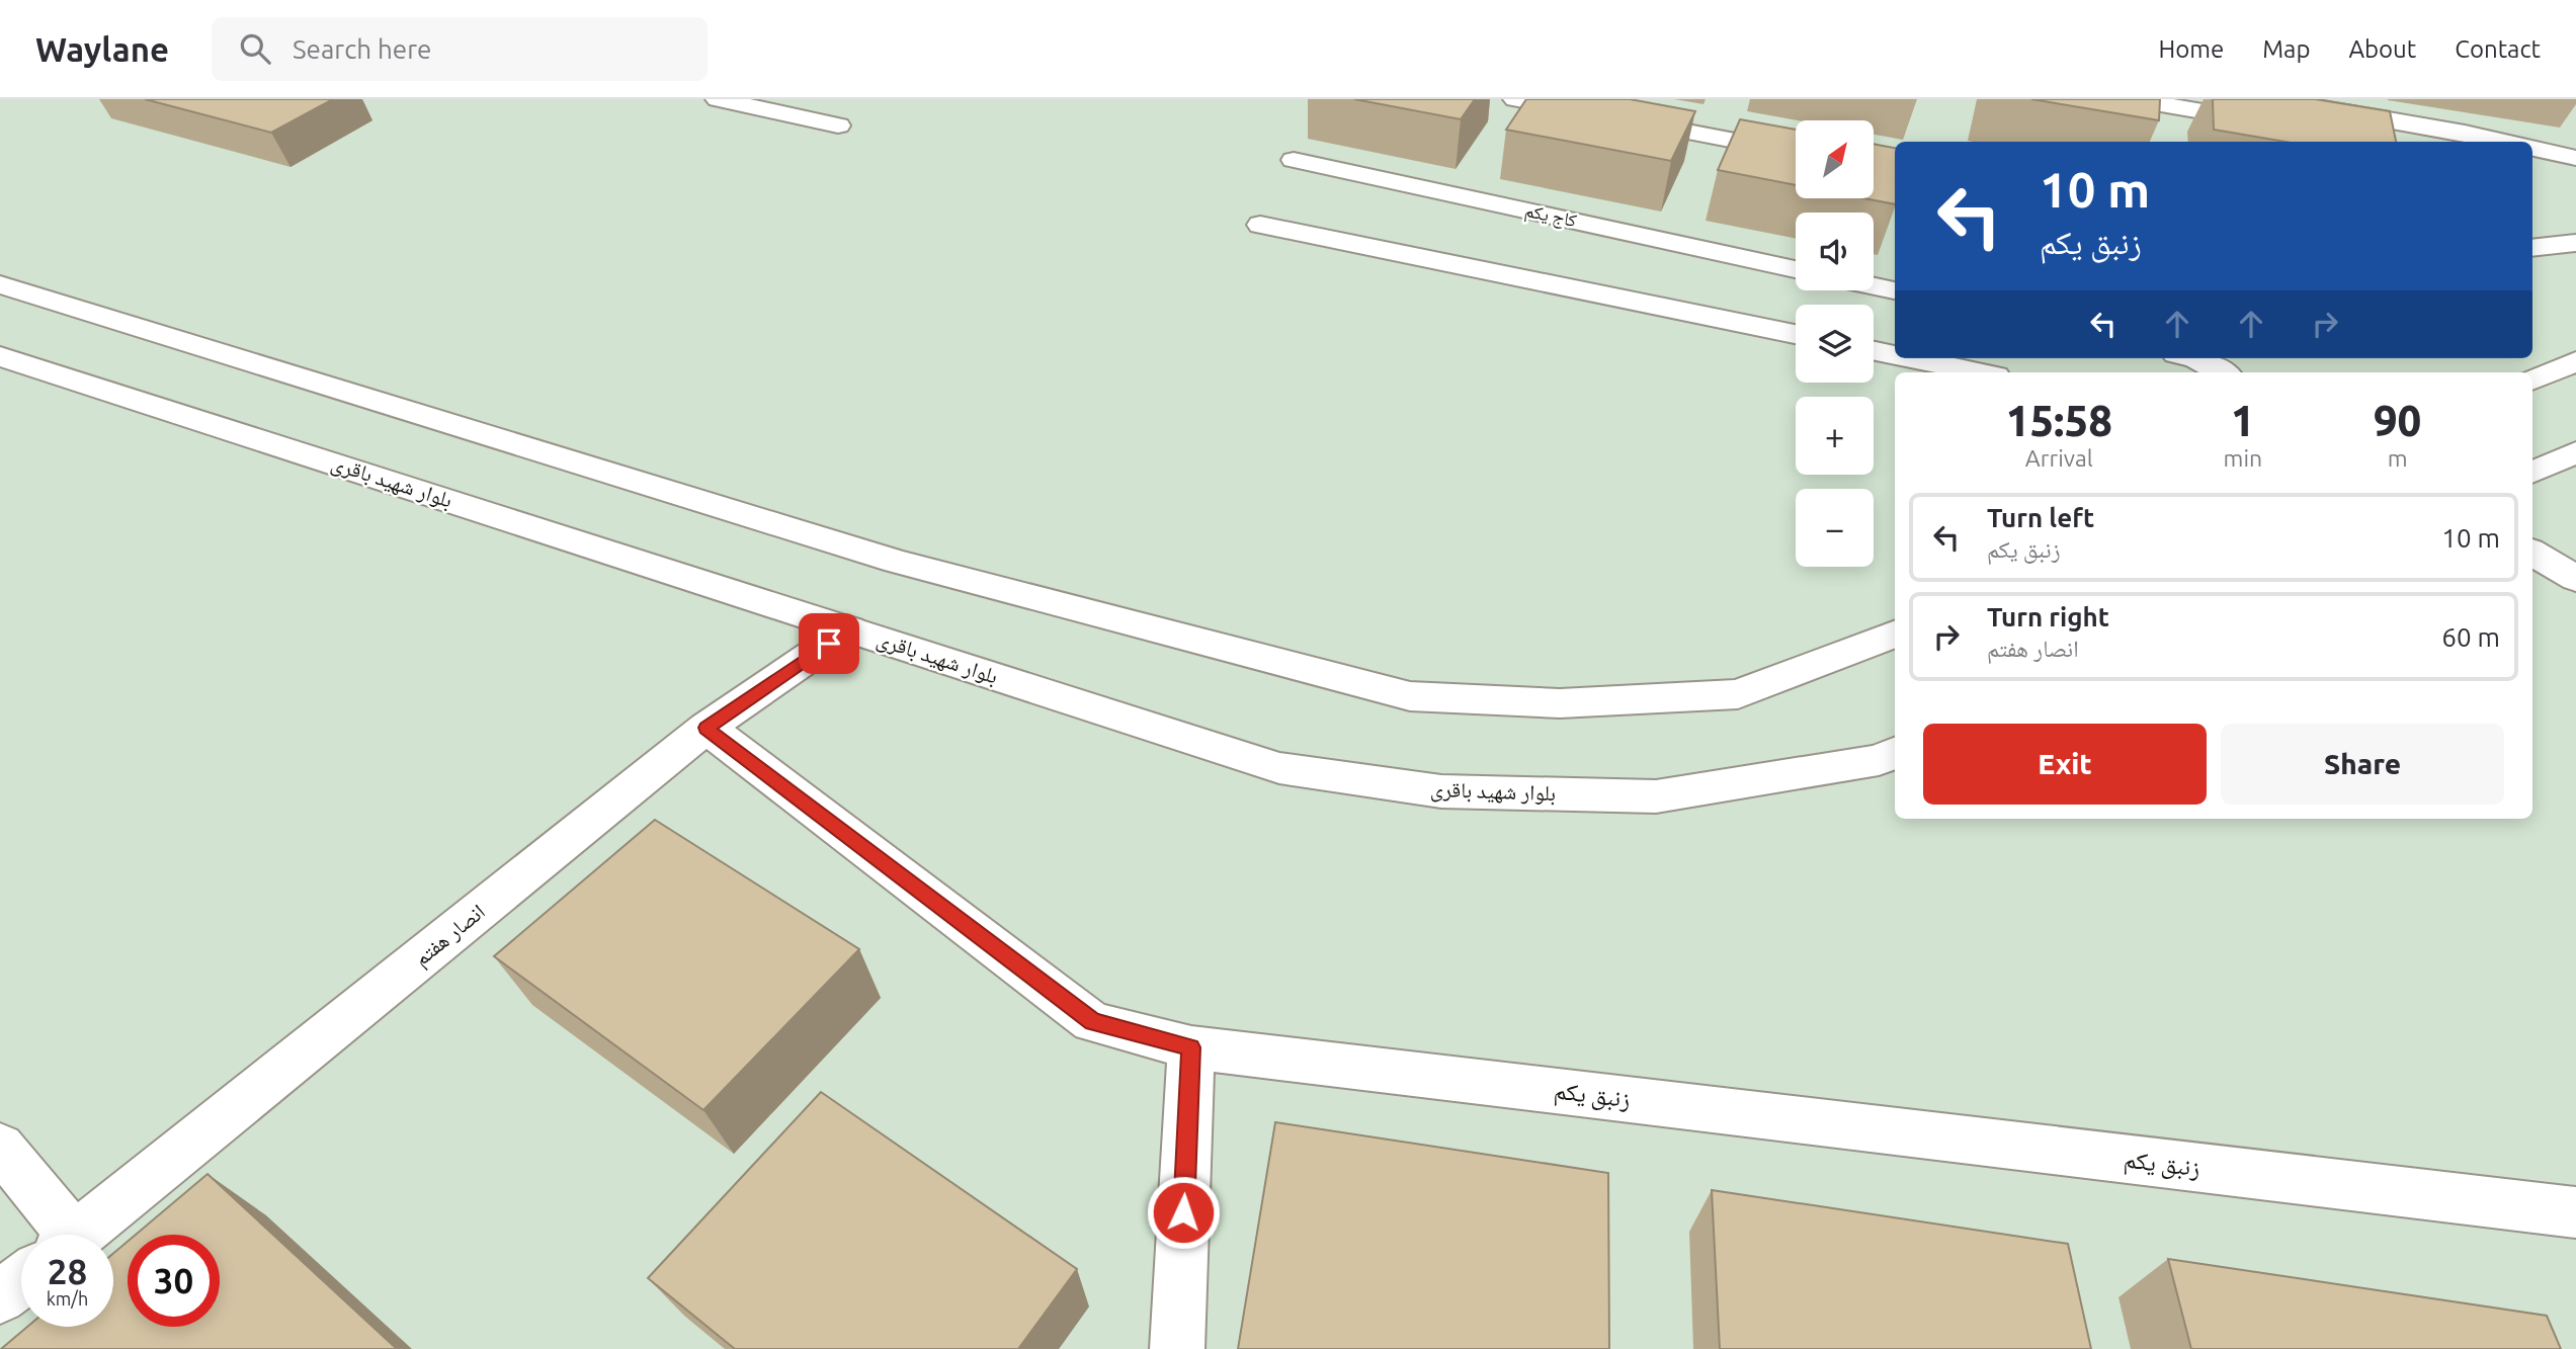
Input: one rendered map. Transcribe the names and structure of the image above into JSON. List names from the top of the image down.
{
  "streets": {
    "street": [
      "کاج یکم",
      "بلوار شهید باقری",
      "انصار هفتم",
      "زنبق یکم"
    ]
  },
  "crossings": [
    ["بلوار شهید باقری", "انصار هفتم"],
    ["انصار هفتم", "زنبق یکم"]
  ],
  "north": "top right",
  "page": {
    "header": "Waylane",
    "search": "Search here",
    "nav": [
      "Home",
      "Map",
      "About",
      "Contact"
    ],
    "map_buttons": ["+", "−"],
    "turn": ["10 m", "زنبق یکم"],
    "eta": [
      "15:58",
      "Arrival",
      "1",
      "min",
      "90",
      "m"
    ],
    "list": [
      {
        "name": "Turn left",
        "note": "زنبق یکم",
        "value": "10 m"
      },
      {
        "name": "Turn right",
        "note": "انصار هفتم",
        "value": "60 m"
      }
    ],
    "buttons": ["Exit", "Share"],
    "speed": "28 km/h",
    "limit": "30"
  }
}
